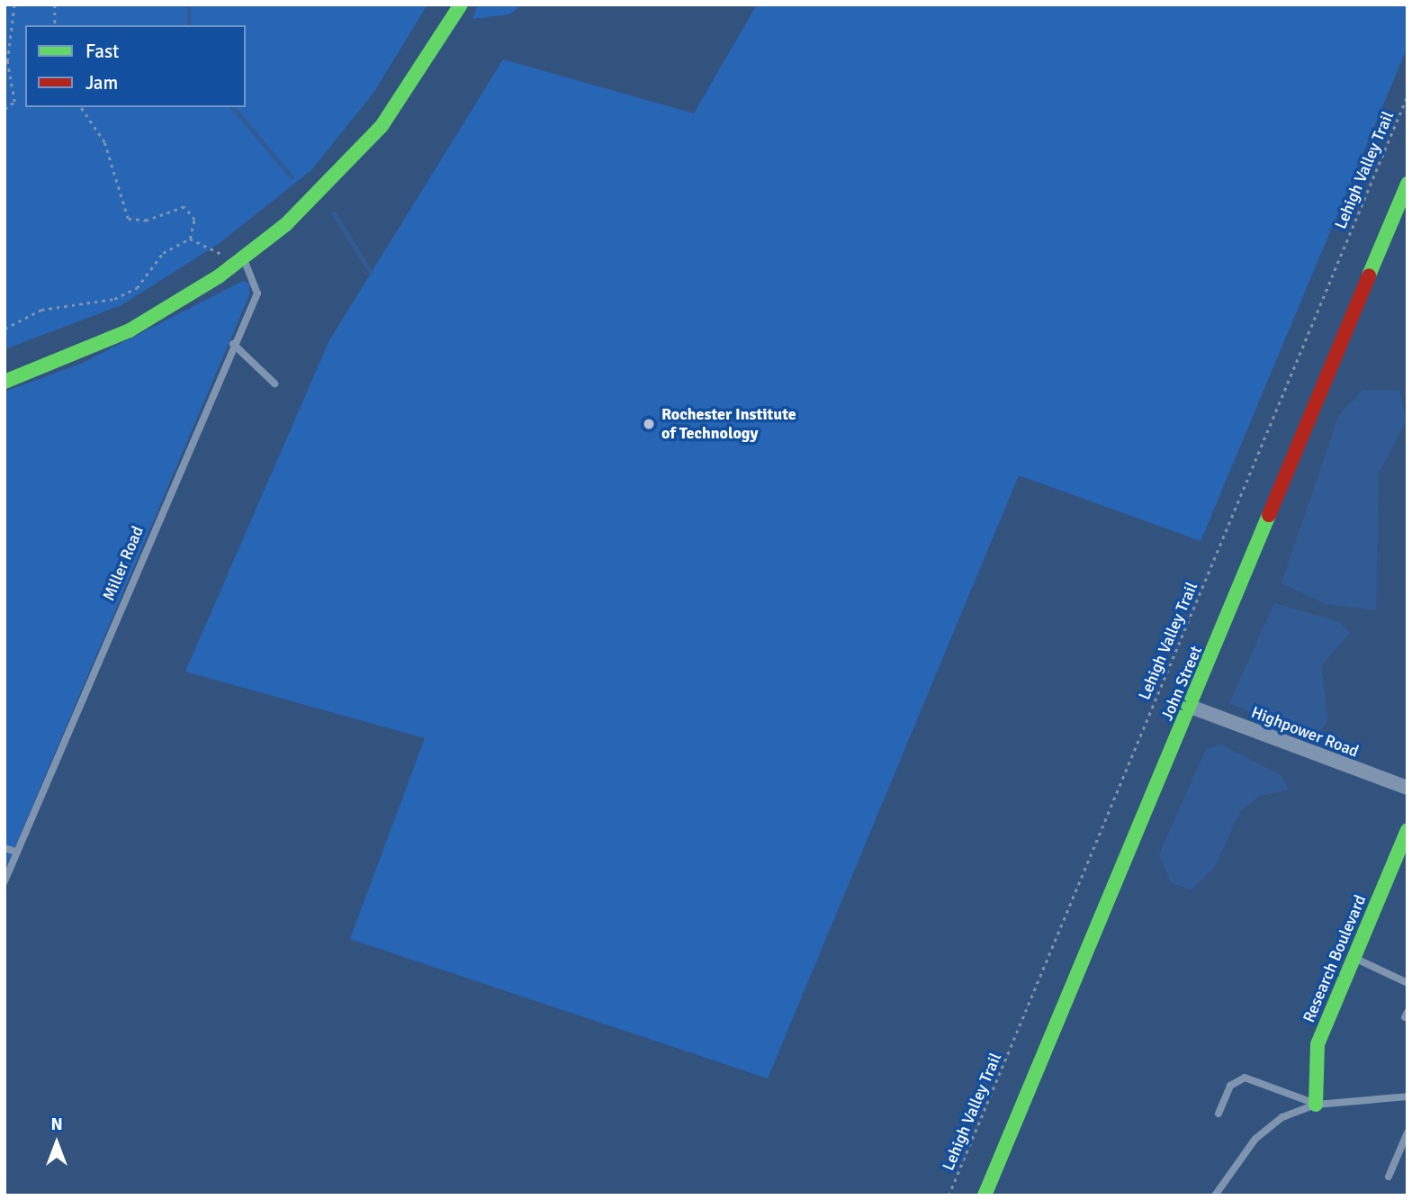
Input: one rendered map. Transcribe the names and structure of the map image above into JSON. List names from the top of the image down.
{
  "streets": {
    "street": ["John Street", "Highpower Road", "Research Boulevard"],
    "lane": ["Miller Road"],
    "path": ["Lehigh Valley Trail"]
  },
  "crossings": [
    ["John Street", "Highpower Road"]
  ],
  "places": ["Rochester Institute of Technology"],
  "legend": ["Fast", "Jam"],
  "north": "top"
}
